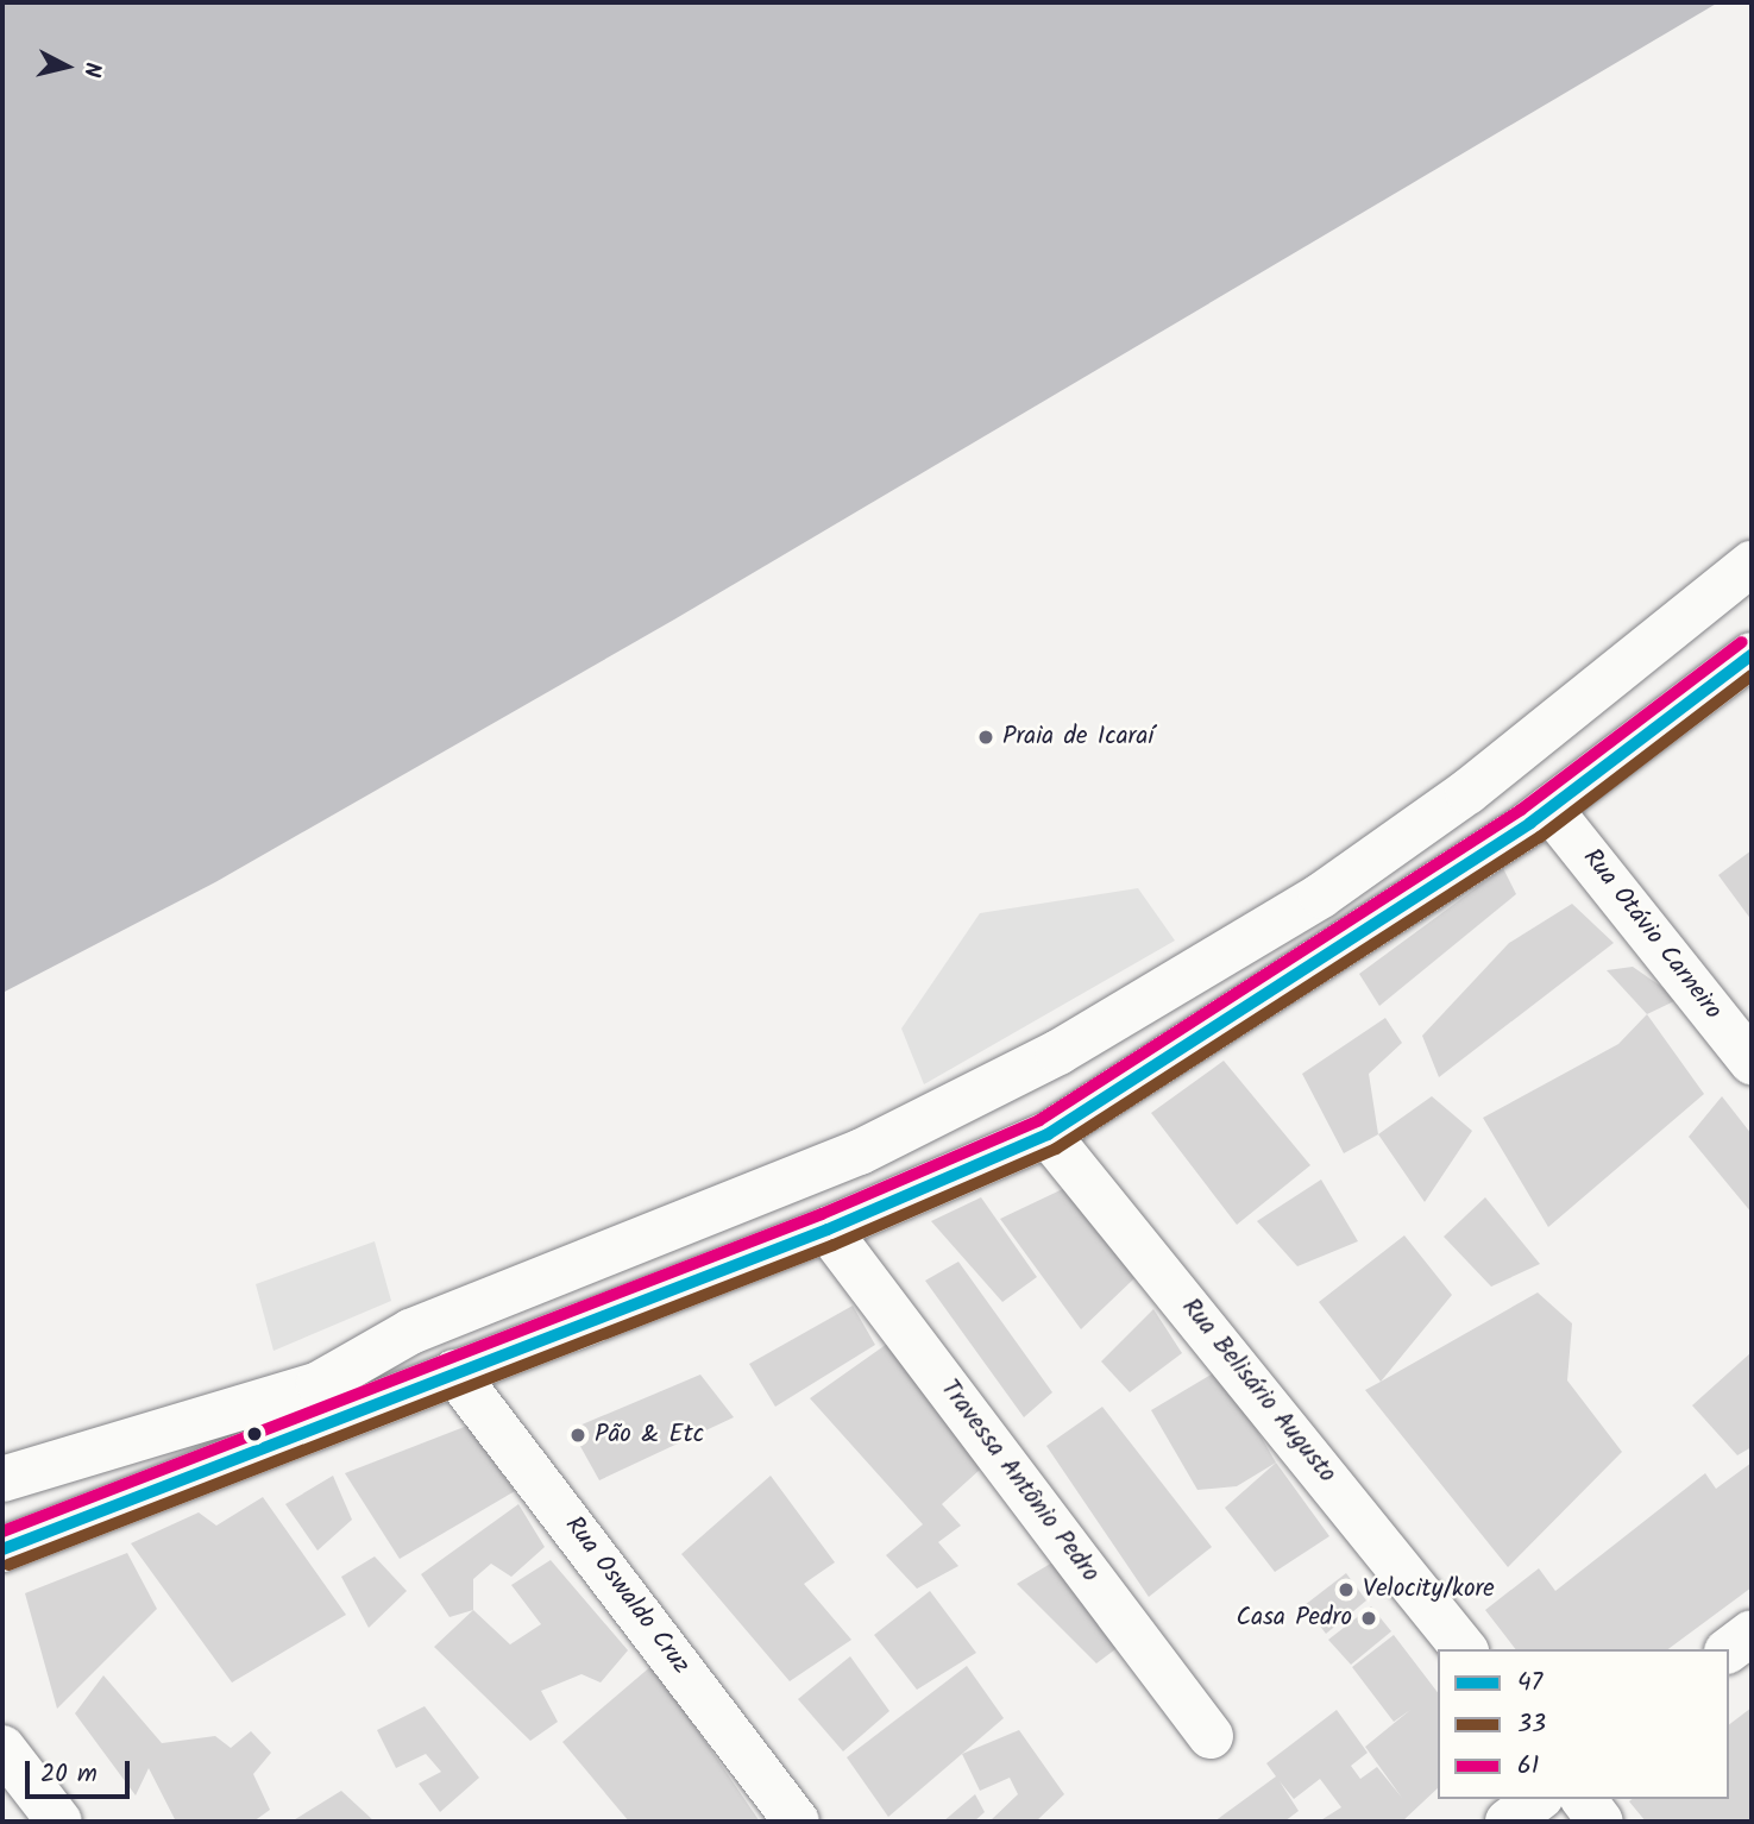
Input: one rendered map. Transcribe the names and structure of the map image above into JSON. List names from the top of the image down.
{
  "streets": {
    "street": [
      "Rua Otávio Carneiro",
      "Rua Belisário Augusto",
      "Travessa Antônio Pedro",
      "Rua Oswaldo Cruz"
    ]
  },
  "places": [
    "Praia de Icaraí",
    "Pão & Etc",
    "Velocity/kore",
    "Casa Pedro"
  ],
  "lines": ["transit line 61", "transit line 47", "transit line 33"],
  "legend": ["47", "33", "61"],
  "scale_bar": "20 m",
  "north": "right"
}
